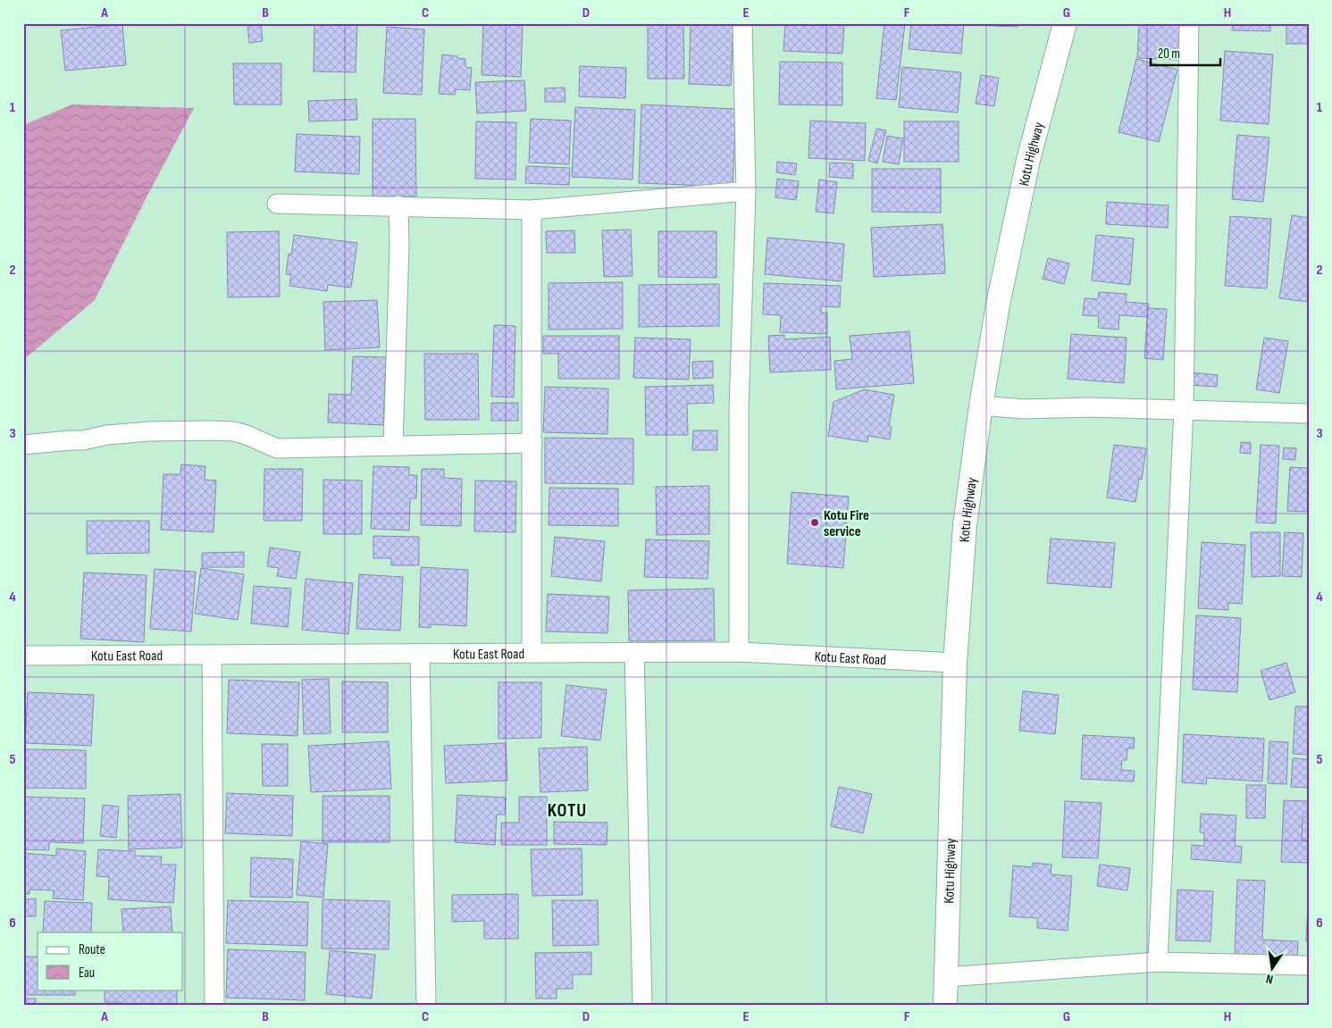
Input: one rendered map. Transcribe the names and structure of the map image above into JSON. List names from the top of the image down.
{
  "streets": {
    "street": ["Kotu Highway", "Kotu East Road"]
  },
  "crossings": [
    ["Kotu Highway", "Kotu East Road"]
  ],
  "districts": ["KOTU"],
  "places": ["Kotu Fire service"],
  "legend": ["Route", "Eau"],
  "scale_bar": "20 m",
  "north": "bottom",
  "grid": {
    "columns": [
      "A",
      "B",
      "C",
      "D",
      "E",
      "F",
      "G",
      "H"
    ],
    "rows": [
      "1",
      "2",
      "3",
      "4",
      "5",
      "6"
    ]
  }
}
